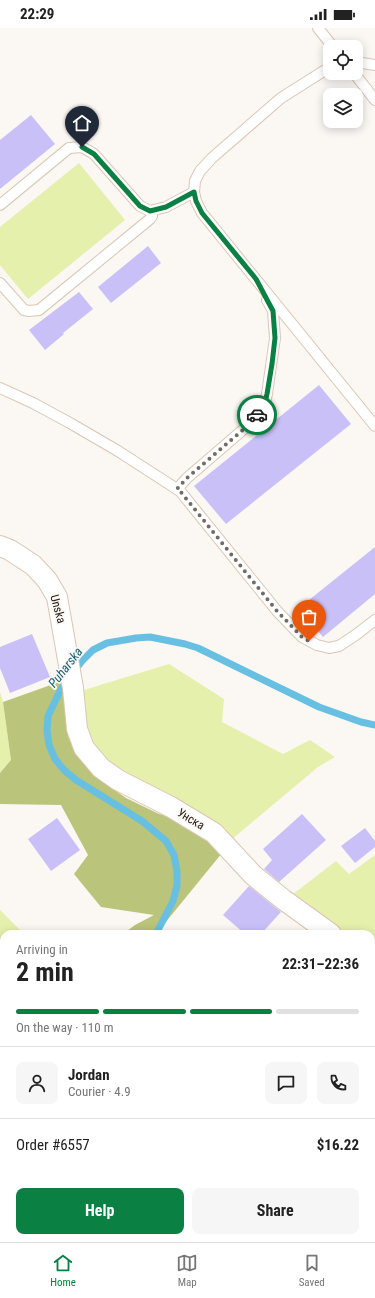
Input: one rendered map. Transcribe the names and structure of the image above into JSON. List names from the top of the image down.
{
  "streets": {
    "street": ["Unska", "Унска"]
  },
  "crossings": [
    ["Unska", "Унска"]
  ],
  "water": ["Puharska"],
  "page": {
    "status": "22:29",
    "heading": ["2 min", "Arriving in", "22:31–22:36"],
    "panel": [
      "Jordan",
      "Courier · 4.9",
      "Order #6557",
      "$16.22"
    ],
    "bar": "On the way · 110 m",
    "buttons": ["Help", "Share"],
    "tabs": ["Home", "Map", "Saved"]
  }
}
